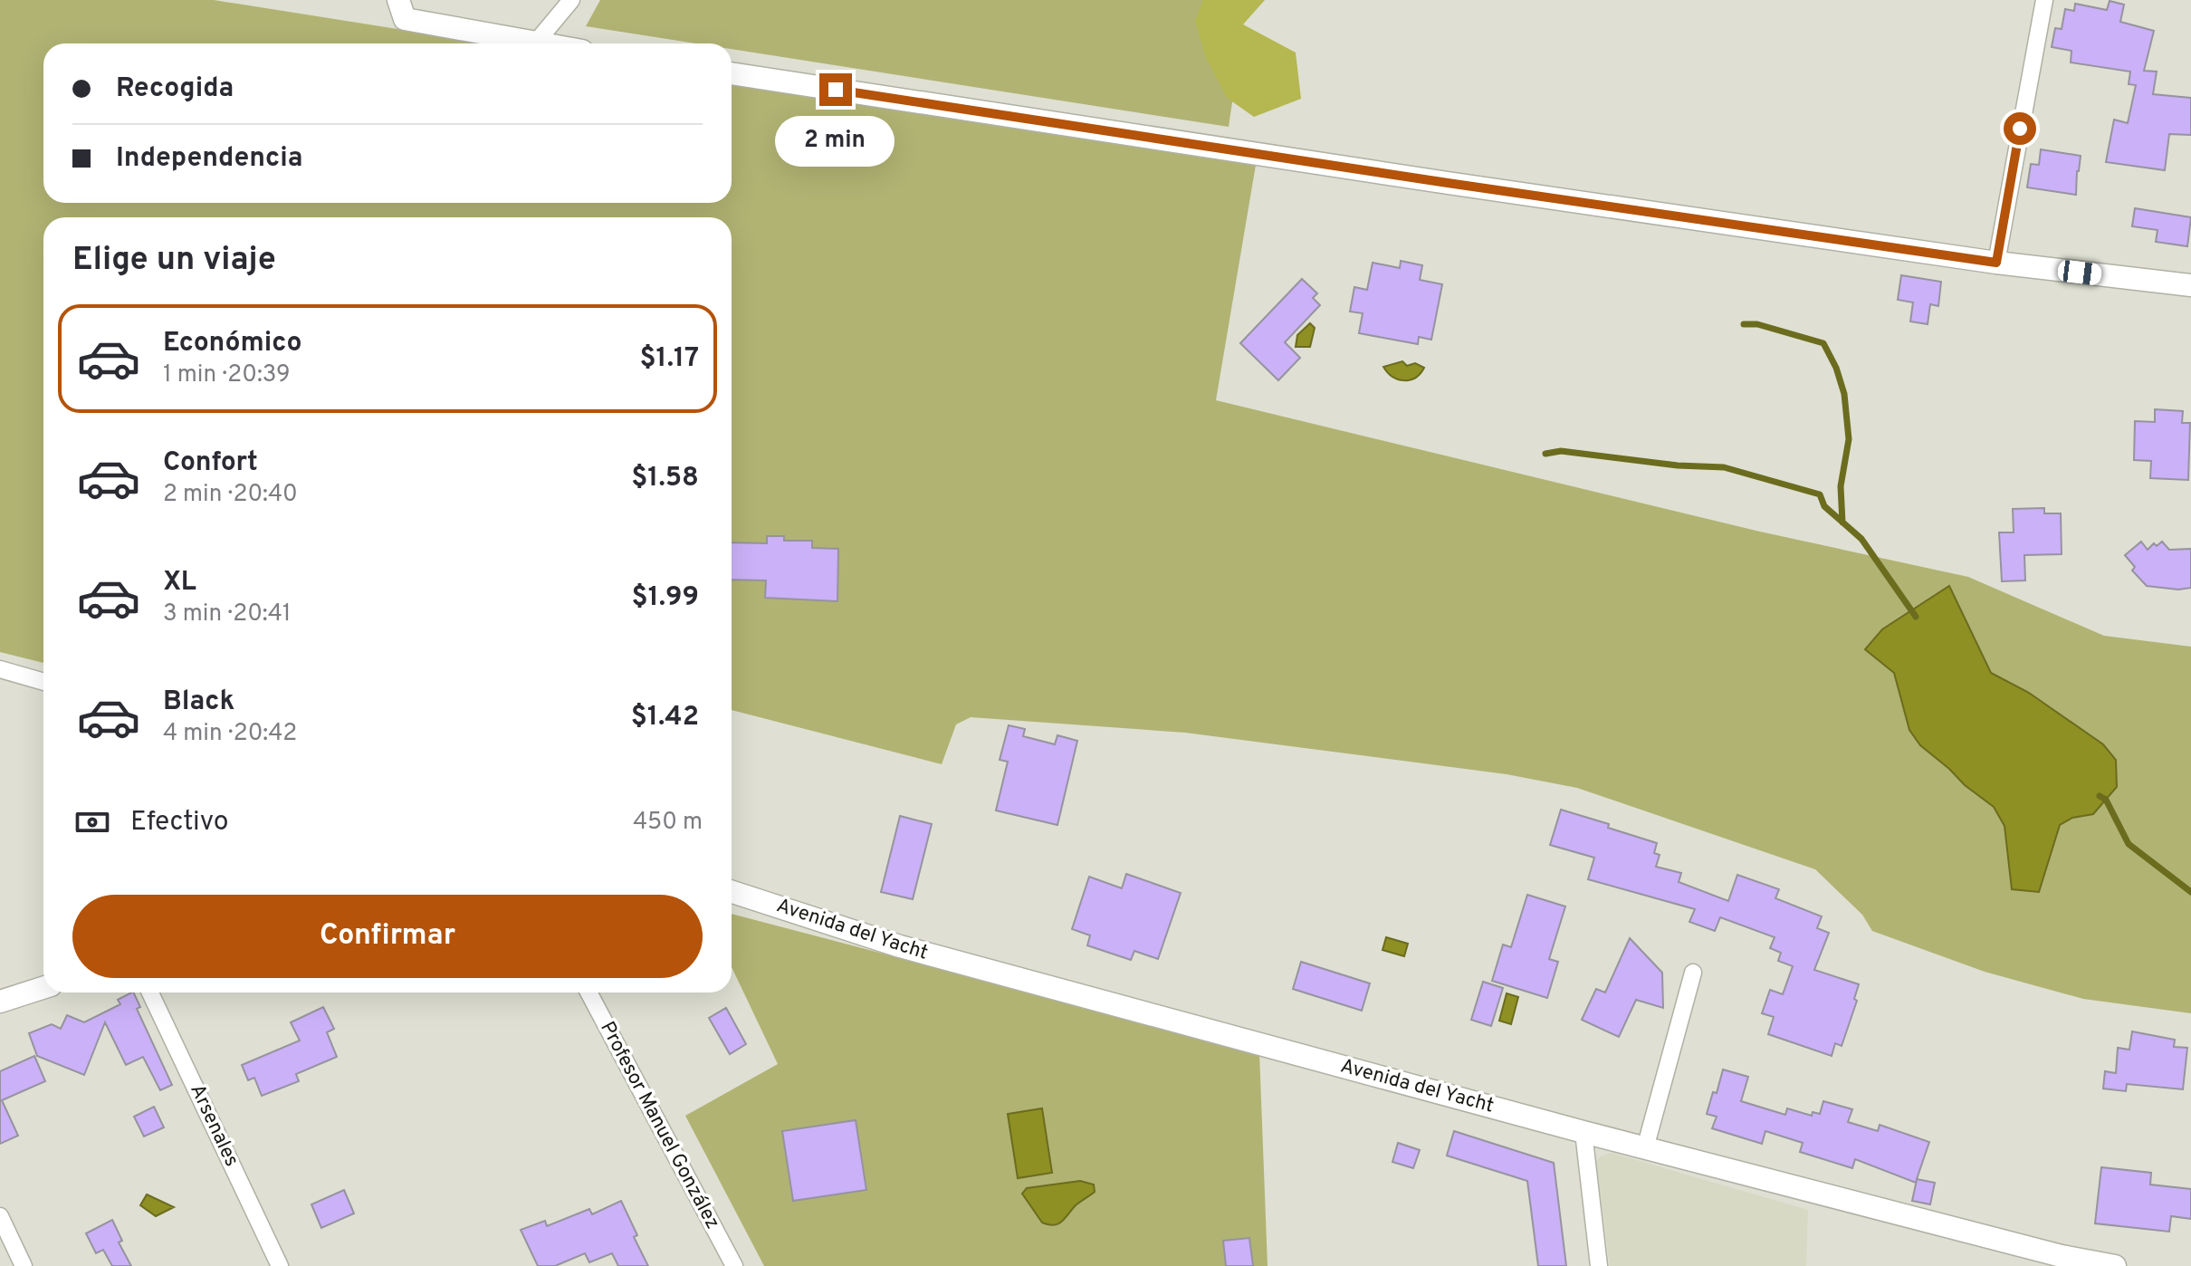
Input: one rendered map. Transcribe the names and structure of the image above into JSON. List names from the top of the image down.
{
  "streets": {
    "street": ["Avenida del Yacht", "Arsenales", "Profesor Manuel González"]
  },
  "page": {
    "banner": ["Recogida", "Independencia"],
    "bubble": "2 min",
    "heading": "Elige un viaje",
    "list": [
      {
        "name": "Económico",
        "note": "1 min · 20:39",
        "value": "$1.17"
      },
      {
        "name": "Confort",
        "note": "2 min · 20:40",
        "value": "$1.58"
      },
      {
        "name": "XL",
        "note": "3 min · 20:41",
        "value": "$1.99"
      },
      {
        "name": "Black",
        "note": "4 min · 20:42",
        "value": "$1.42"
      }
    ],
    "pay": ["Efectivo", "450 m"],
    "buttons": "Confirmar"
  }
}
